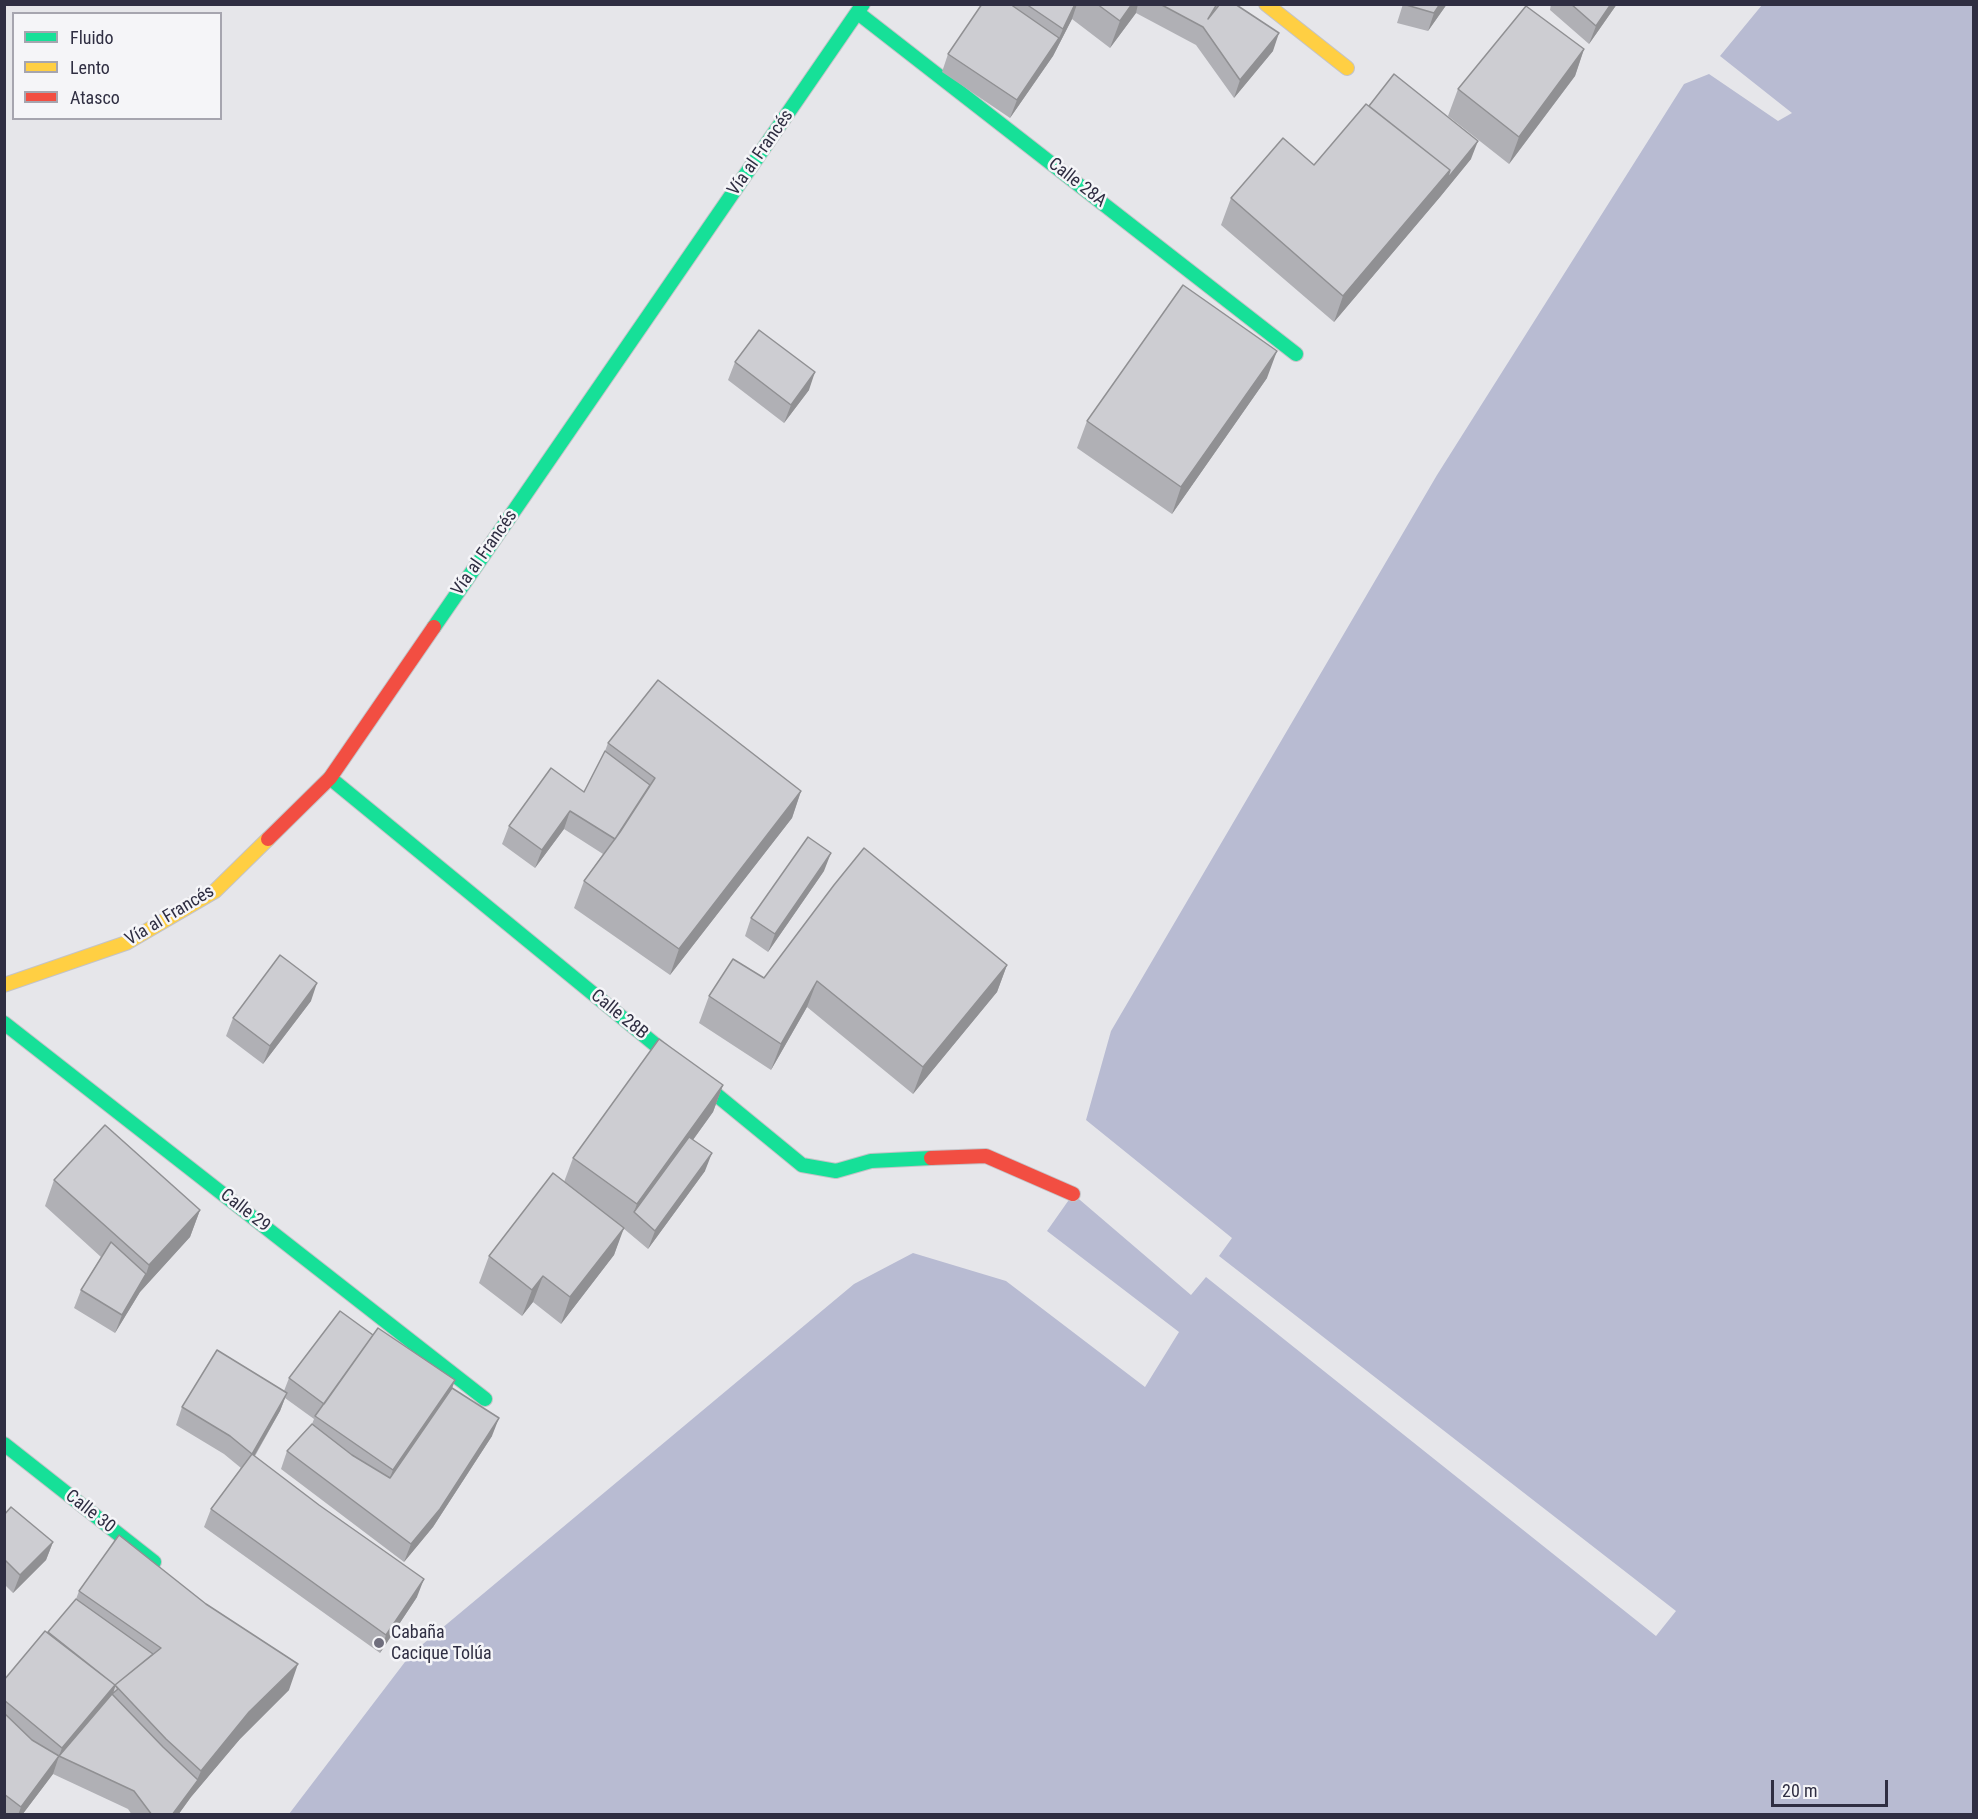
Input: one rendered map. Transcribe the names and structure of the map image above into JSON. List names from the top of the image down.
{
  "streets": {
    "street": [
      "Vía al Francés",
      "Calle 28A",
      "Calle 28B",
      "Calle 29",
      "Calle 30"
    ]
  },
  "crossings": [
    ["Vía al Francés", "Calle 28A"],
    ["Vía al Francés", "Calle 28B"]
  ],
  "places": ["Cabaña Cacique Tolúa"],
  "legend": ["Fluido", "Lento", "Atasco"],
  "scale_bar": "20 m"
}
